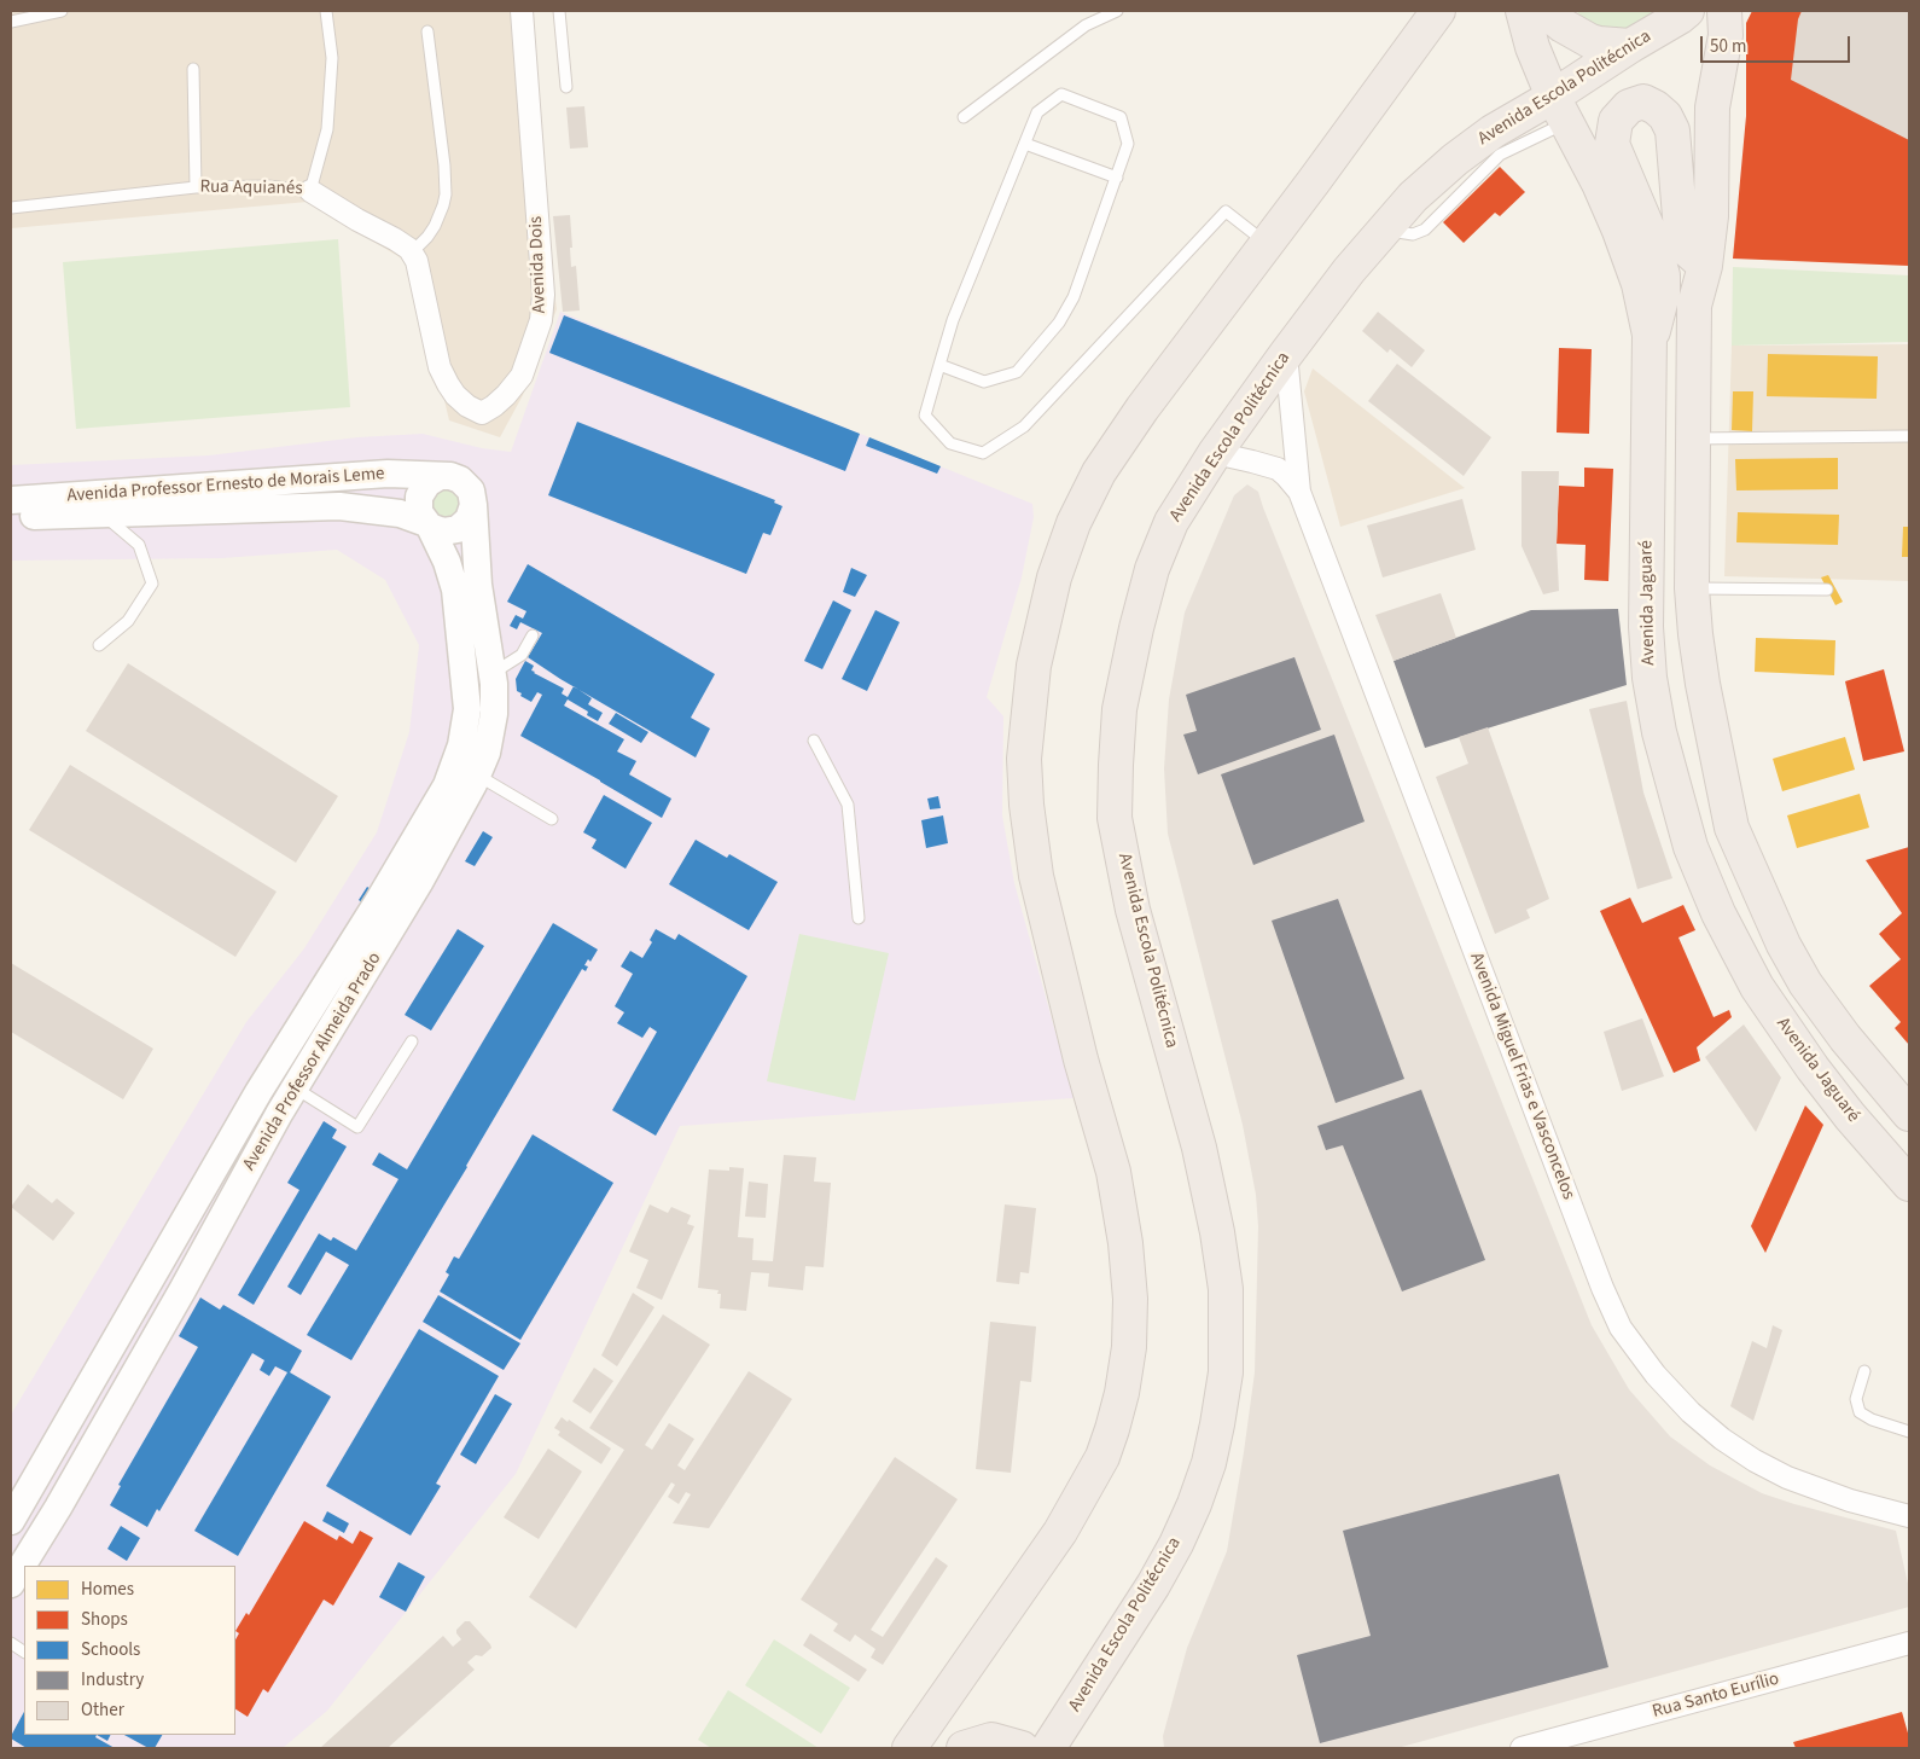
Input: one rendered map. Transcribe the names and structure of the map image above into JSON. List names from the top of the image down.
{
  "streets": {
    "highway": ["Avenida Escola Politécnica", "Avenida Jaguaré"],
    "street": [
      "Avenida Dois",
      "Avenida Professor Ernesto de Morais Leme",
      "Avenida Professor Almeida Prado",
      "Avenida Miguel Frias e Vasconcelos",
      "Rua Santo Eurílio"
    ],
    "lane": ["Rua Aquianés"]
  },
  "crossings": [
    ["Avenida Escola Politécnica", "Avenida Jaguaré"],
    ["Avenida Escola Politécnica", "Avenida Miguel Frias e Vasconcelos"],
    ["Avenida Professor Ernesto de Morais Leme", "Avenida Professor Almeida Prado"]
  ],
  "legend": [
    "Homes",
    "Shops",
    "Schools",
    "Industry",
    "Other"
  ],
  "scale_bar": "50 m"
}
